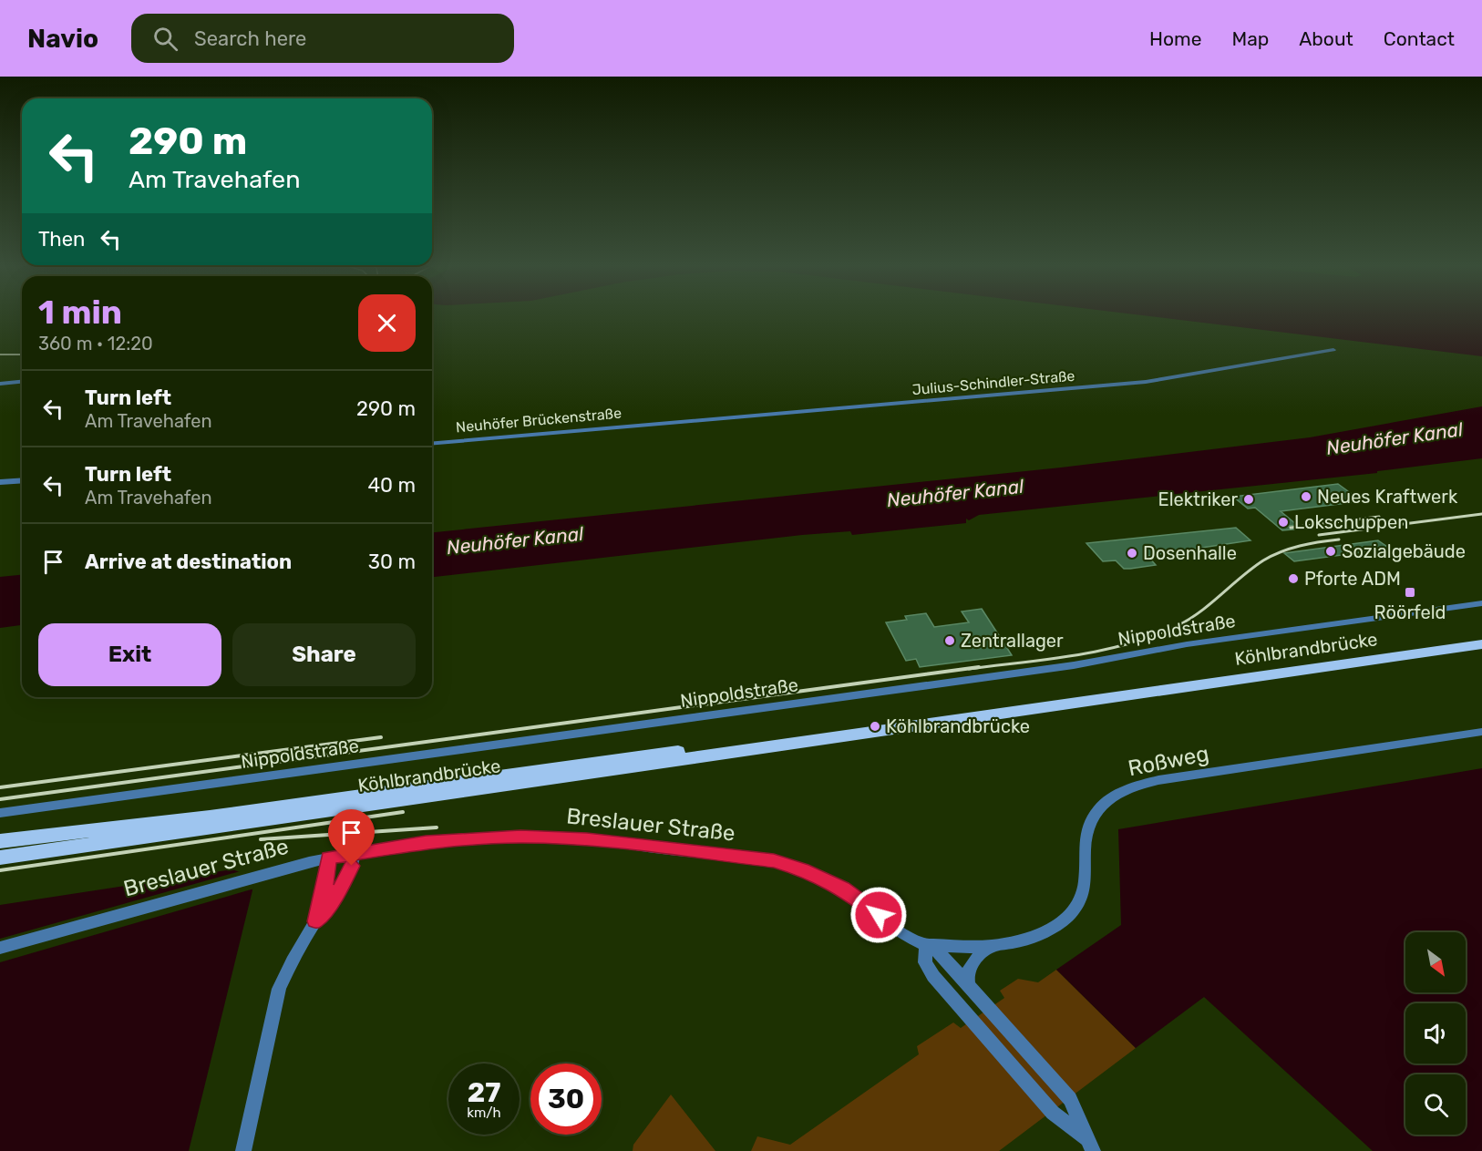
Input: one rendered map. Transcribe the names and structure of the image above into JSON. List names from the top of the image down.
{
  "streets": {
    "main road": ["Köhlbrandbrücke"],
    "street": [
      "Julius-Schindler-Straße",
      "Neuhöfer Brückenstraße",
      "Nippoldstraße",
      "Roßweg",
      "Breslauer Straße"
    ]
  },
  "crossings": [
    ["Julius-Schindler-Straße", "Neuhöfer Brückenstraße"],
    ["Roßweg", "Breslauer Straße"]
  ],
  "water": ["Neuhöfer Kanal"],
  "places": {
    "other": [
      "Neues Kraftwerk",
      "Elektriker",
      "Lokschuppen",
      "Sozialgebäude",
      "Dosenhalle",
      "Pforte ADM",
      "Zentrallager",
      "Köhlbrandbrücke"
    ],
    "transit": ["Röörfeld"]
  },
  "north": "bottom right",
  "page": {
    "header": "Navio",
    "search": "Search here",
    "nav": [
      "Home",
      "Map",
      "About",
      "Contact"
    ],
    "turn": ["290 m", "Am Travehafen"],
    "then": "Then",
    "heading": ["1 min", "360 m · 12:20"],
    "list": [
      {
        "name": "Turn left",
        "note": "Am Travehafen",
        "value": "290 m"
      },
      {
        "name": "Turn left",
        "note": "Am Travehafen",
        "value": "40 m"
      },
      {
        "name": "Arrive at destination",
        "value": "30 m"
      }
    ],
    "buttons": ["Exit", "Share"],
    "speed": "27 km/h",
    "limit": "30"
  }
}
